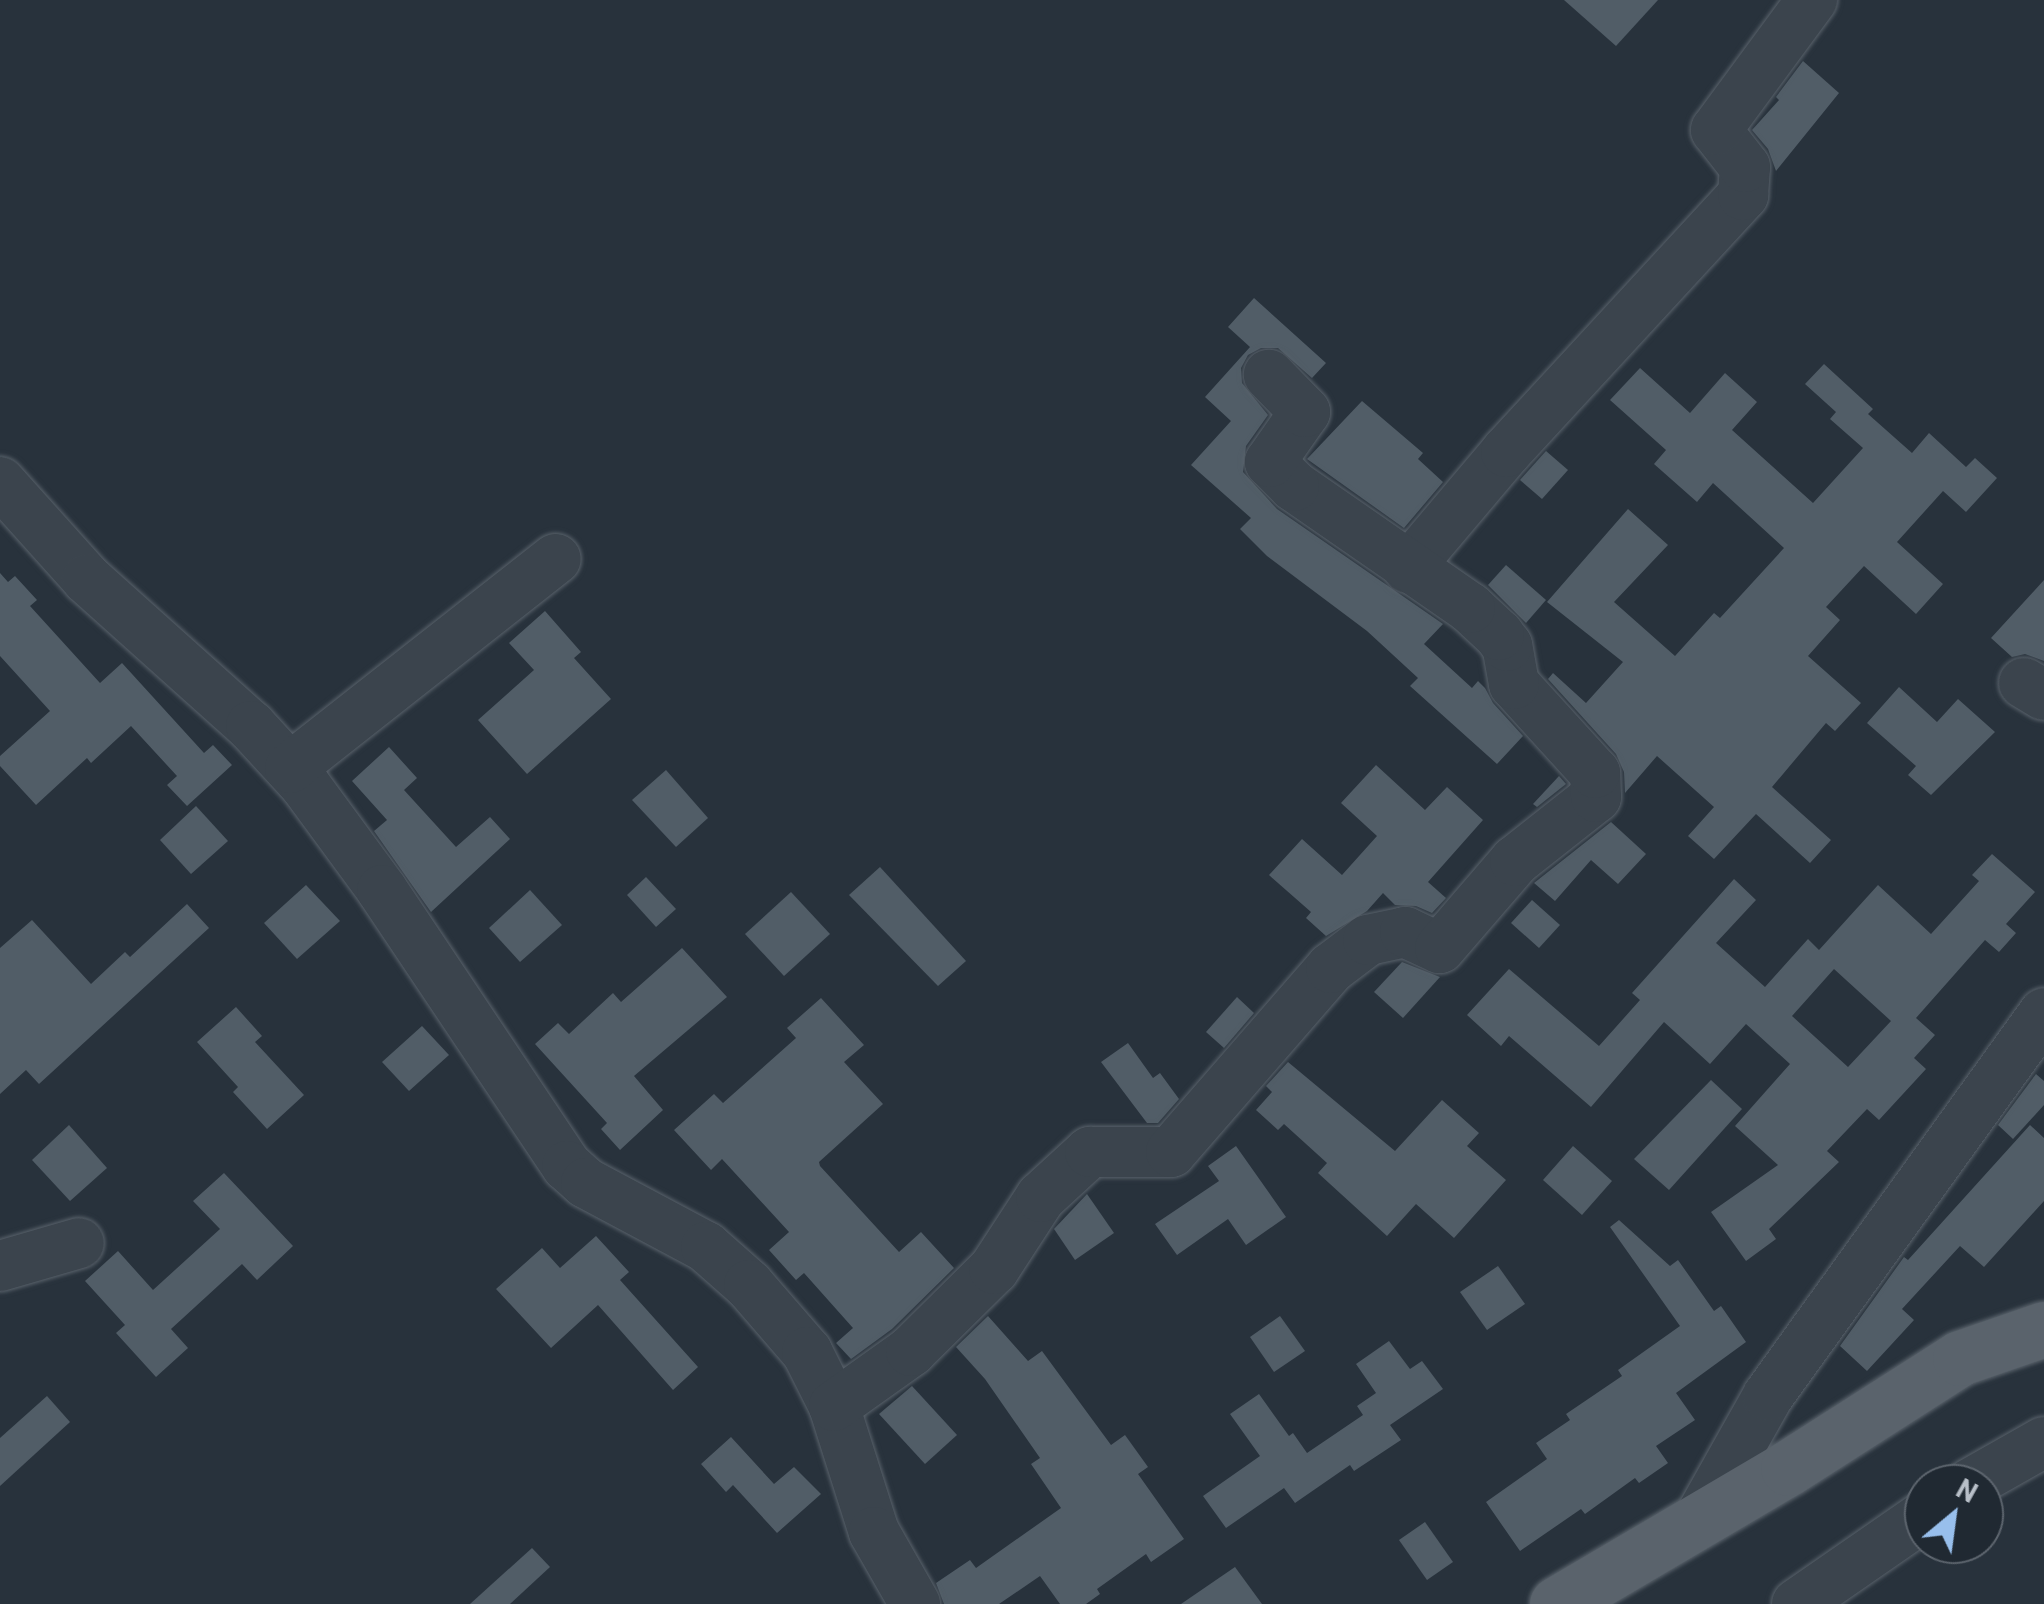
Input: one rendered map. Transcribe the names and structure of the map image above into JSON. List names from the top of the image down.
{
  "north": "top right"
}
